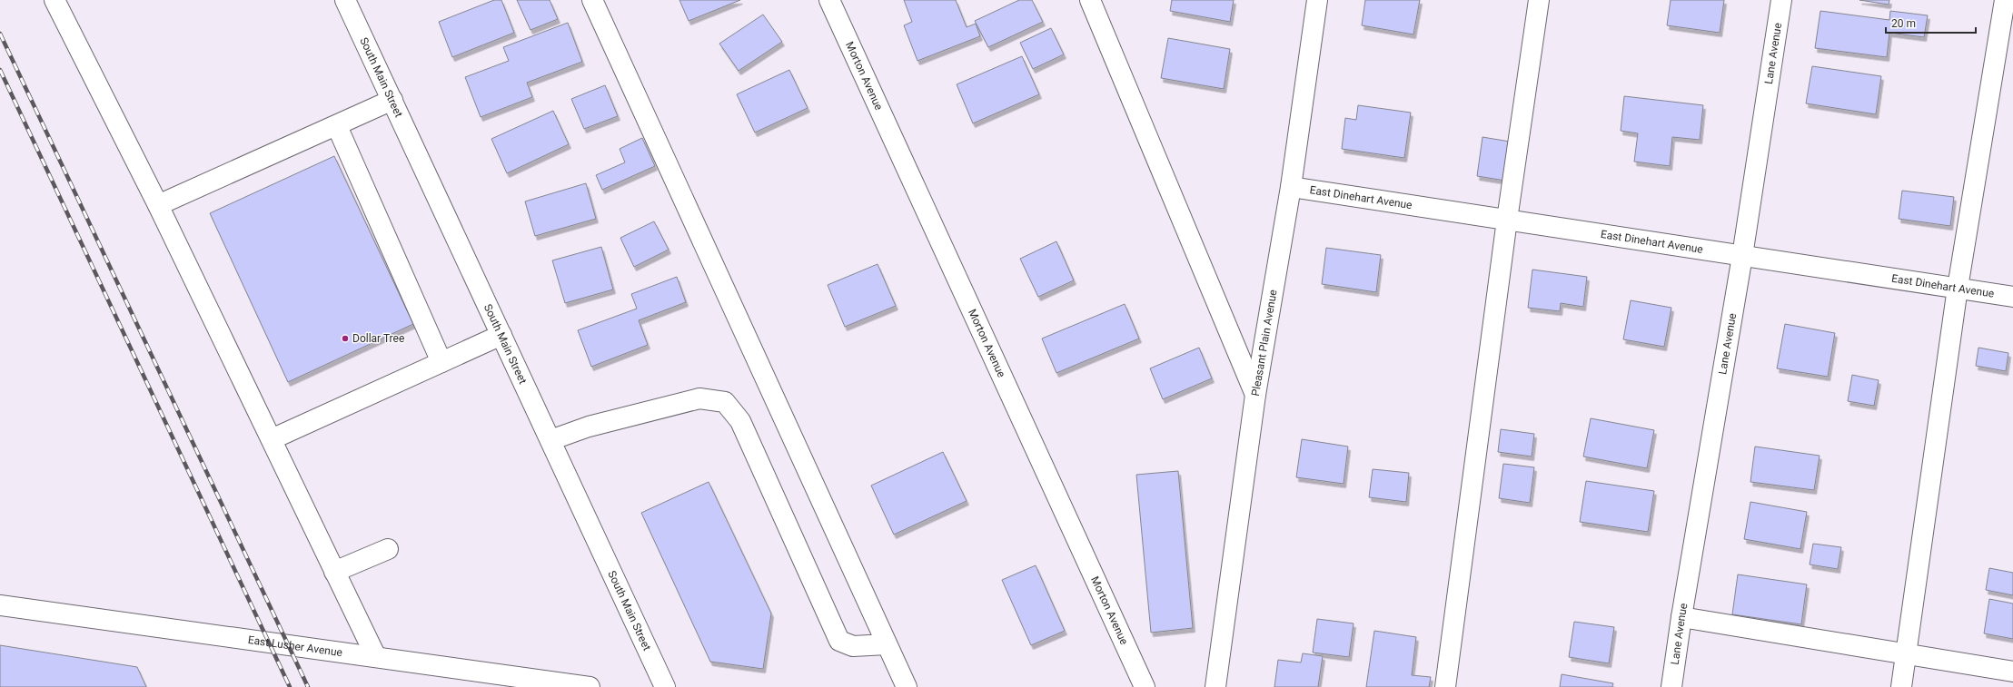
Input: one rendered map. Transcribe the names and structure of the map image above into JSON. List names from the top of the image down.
{
  "streets": {
    "street": [
      "Lane Avenue",
      "Morton Avenue",
      "South Main Street",
      "East Dinehart Avenue",
      "Pleasant Plain Avenue",
      "East Lusher Avenue"
    ]
  },
  "crossings": [
    ["Lane Avenue", "East Dinehart Avenue"],
    ["East Dinehart Avenue", "Pleasant Plain Avenue"]
  ],
  "places": ["Dollar Tree"],
  "scale_bar": "20 m"
}
